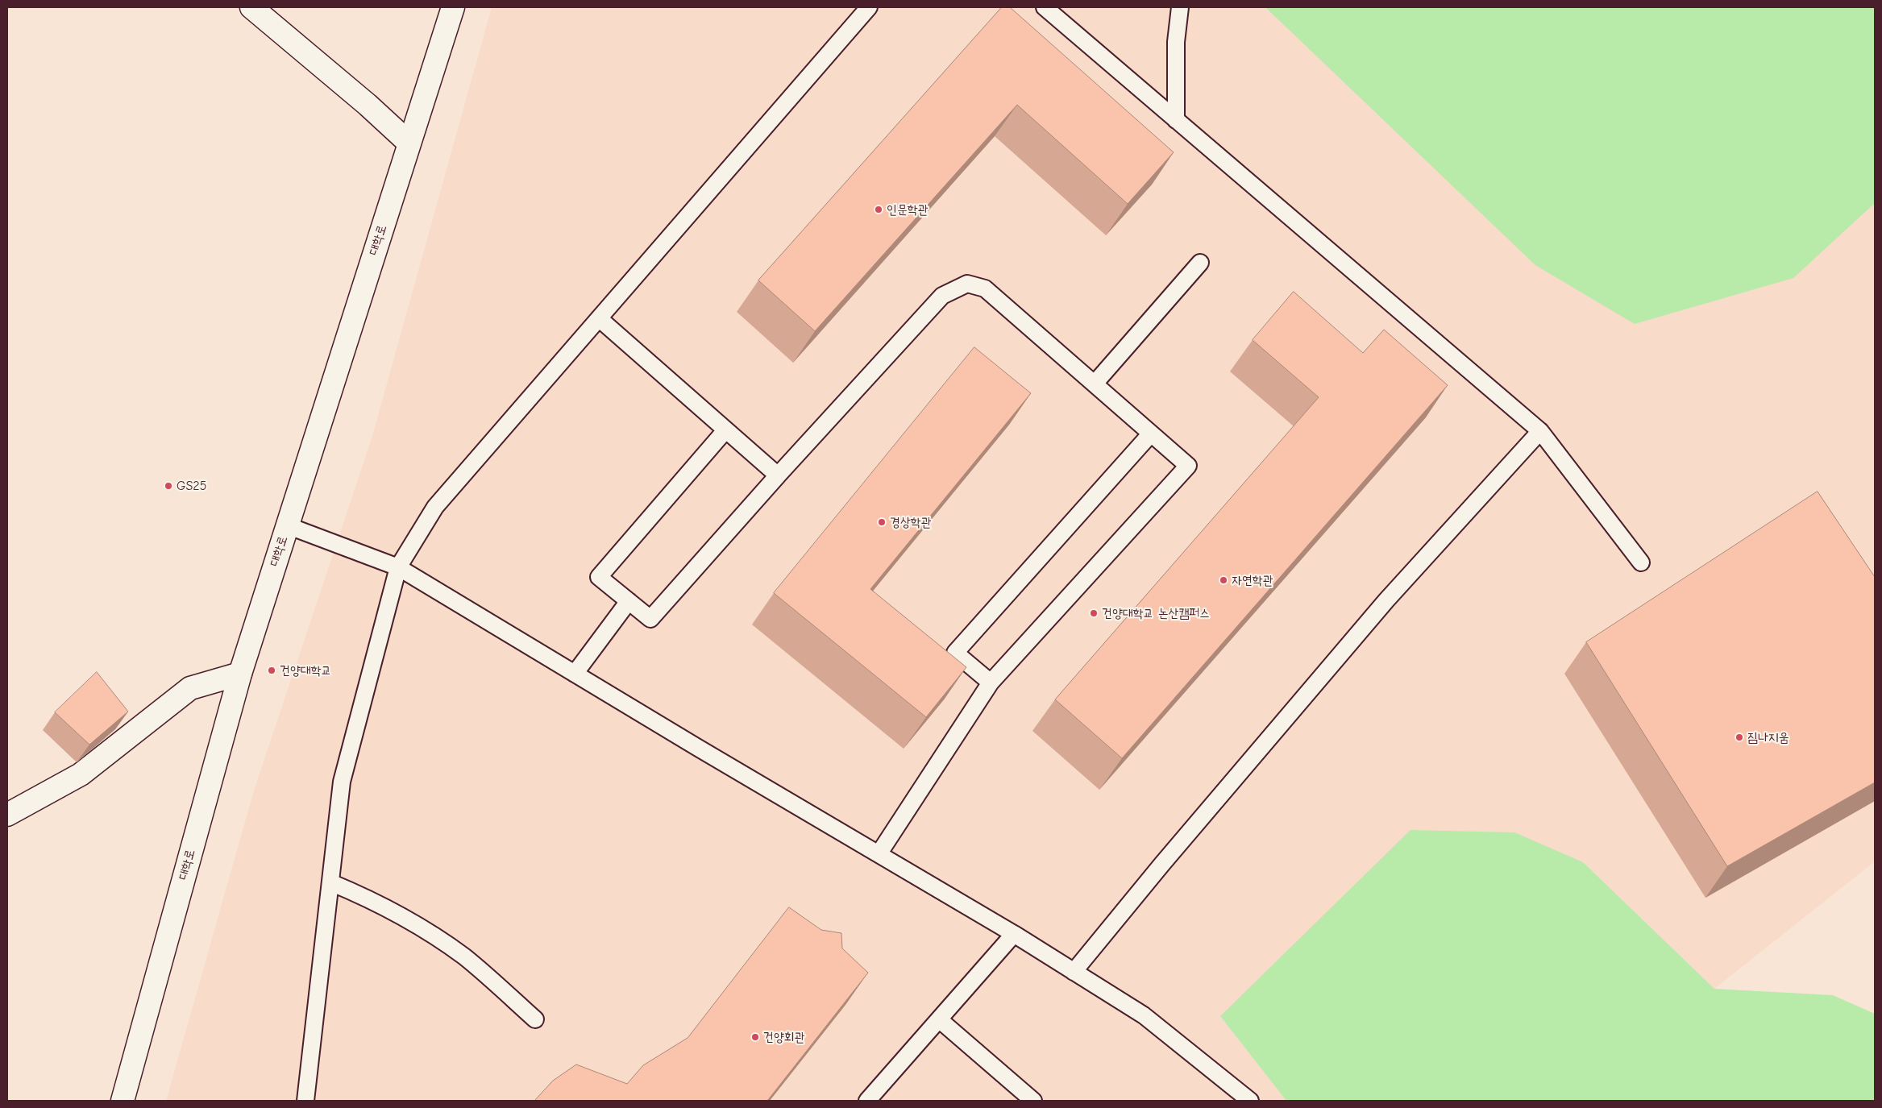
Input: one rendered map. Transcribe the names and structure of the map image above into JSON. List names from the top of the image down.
{
  "streets": {
    "street": ["대학로"]
  },
  "places": [
    "인문학관",
    "GS25",
    "경상학관",
    "자연학관",
    "건양대학교 논산캠퍼스",
    "건양대학교",
    "짐나지움",
    "건양회관"
  ]
}
